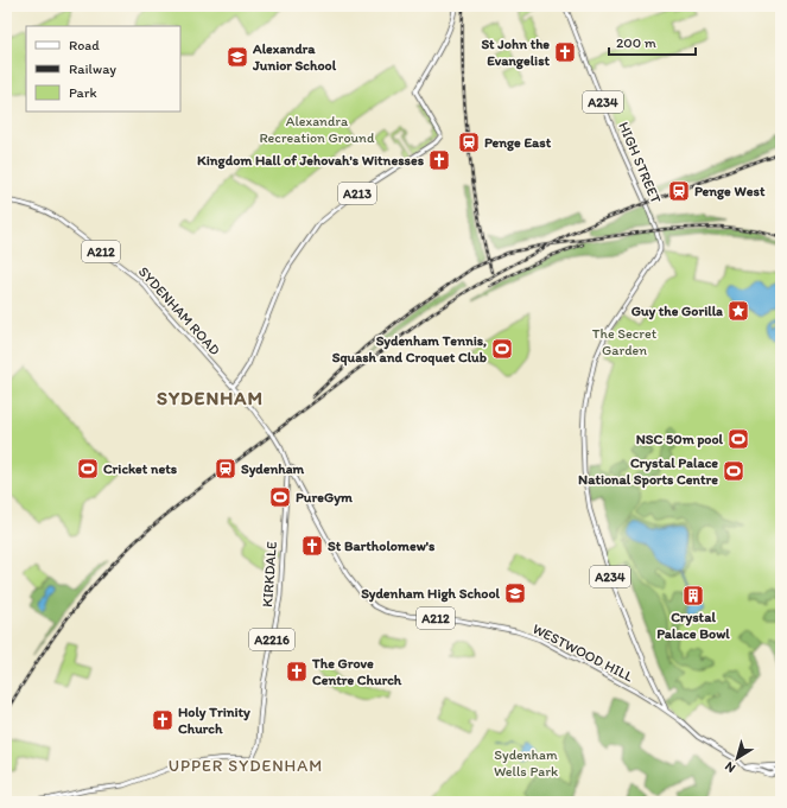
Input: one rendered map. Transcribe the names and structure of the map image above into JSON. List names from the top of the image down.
{
  "streets": {
    "main road": [
      "A234",
      "HIGH STREET",
      "A213",
      "A212",
      "SYDENHAM ROAD",
      "KIRKDALE",
      "A2216",
      "WESTWOOD HILL"
    ]
  },
  "crossings": [
    ["A234", "HIGH STREET"],
    ["A234", "WESTWOOD HILL"],
    ["A213", "SYDENHAM ROAD"],
    ["A212", "WESTWOOD HILL"],
    ["SYDENHAM ROAD", "KIRKDALE"],
    ["SYDENHAM ROAD", "WESTWOOD HILL"],
    ["KIRKDALE", "WESTWOOD HILL"]
  ],
  "districts": ["SYDENHAM", "UPPER SYDENHAM"],
  "parks": ["Alexandra Recreation Ground", "The Secret Garden", "Sydenham Wells Park"],
  "places": {
    "church": [
      "St John the Evangelist",
      "Kingdom Hall of Jehovah's Witnesses",
      "St Bartholomew's",
      "The Grove Centre Church",
      "Holy Trinity Church"
    ],
    "school or university": ["Alexandra Junior School", "Sydenham High School"],
    "station": ["Penge East", "Penge West", "Sydenham"],
    "place": ["Guy the Gorilla"],
    "sports": [
      "Sydenham Tennis, Squash and Croquet Club",
      "NSC 50m pool",
      "Cricket nets",
      "Crystal Palace National Sports Centre",
      "PureGym"
    ],
    "building": ["Crystal Palace Bowl"]
  },
  "legend": ["Road", "Railway", "Park"],
  "scale_bar": "200 m",
  "north": "bottom left"
}
